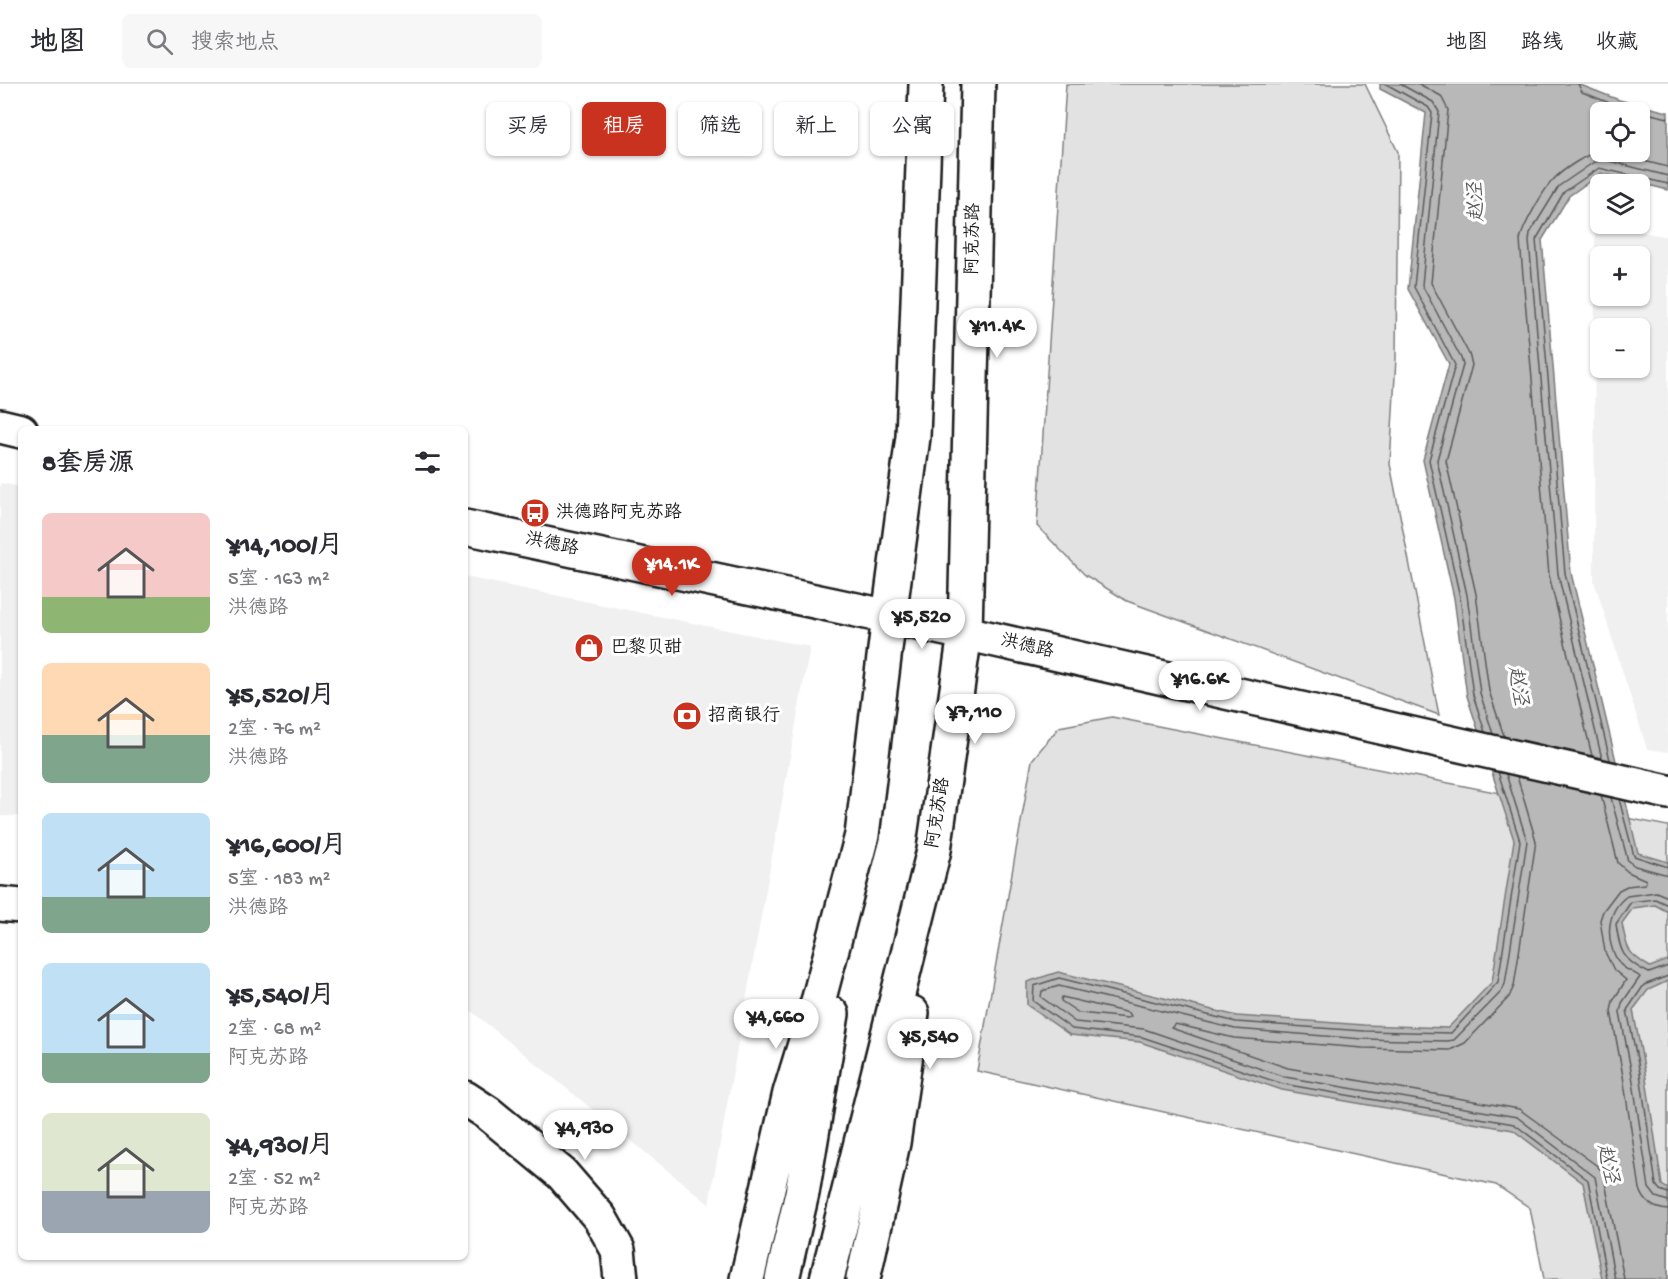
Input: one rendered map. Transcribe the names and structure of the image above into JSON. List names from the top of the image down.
{
  "streets": {
    "main road": ["阿克苏路", "洪德路"]
  },
  "crossings": [
    ["阿克苏路", "洪德路"]
  ],
  "water": ["赵泾"],
  "places": {
    "bus stop": ["洪德路阿克苏路"],
    "shop": ["巴黎贝甜"],
    "bank": ["招商银行"]
  },
  "page": {
    "header": "地图",
    "search": "搜索地点",
    "nav": ["地图", "路线", "收藏"],
    "map_buttons": ["+", "−"],
    "chip": [
      "买房",
      "租房",
      "筛选",
      "新上",
      "公寓"
    ],
    "price": [
      "¥11.4K",
      "¥14.1K",
      "¥5,520",
      "¥16.6K",
      "¥7,110",
      "¥4,660",
      "¥5,540",
      "¥4,930"
    ],
    "heading": "8套房源",
    "list": [
      {
        "name": "¥14,100/月",
        "note": "5室 · 163 m² · 洪德路"
      },
      {
        "name": "¥5,520/月",
        "note": "2室 · 76 m² · 洪德路"
      },
      {
        "name": "¥16,600/月",
        "note": "5室 · 183 m² · 洪德路"
      },
      {
        "name": "¥5,540/月",
        "note": "2室 · 68 m² · 阿克苏路"
      },
      {
        "name": "¥4,930/月",
        "note": "2室 · 52 m² · 阿克苏路"
      }
    ]
  }
}
